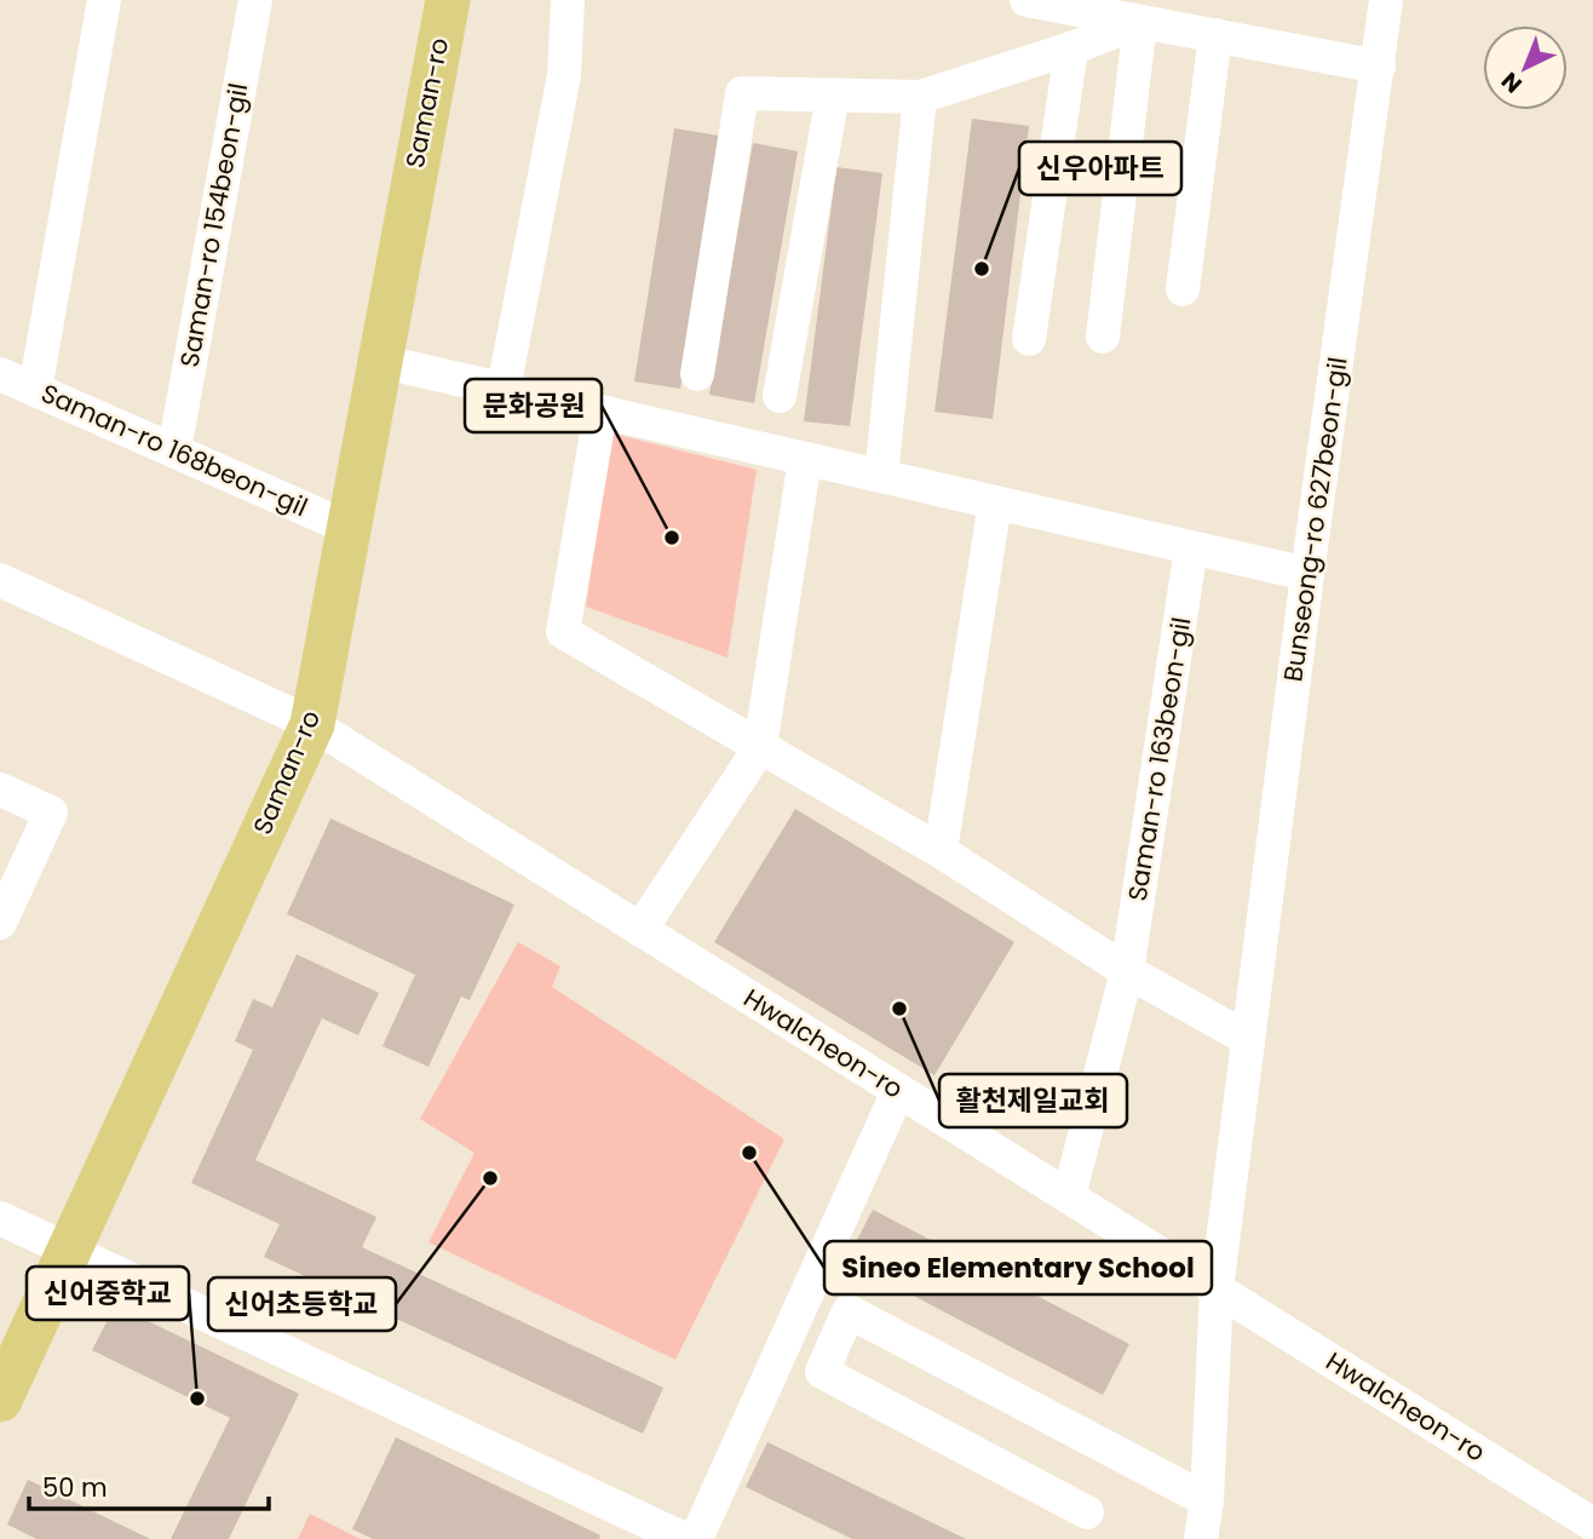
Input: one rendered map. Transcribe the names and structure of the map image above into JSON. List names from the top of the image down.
{
  "streets": {
    "main road": ["Saman-ro"],
    "street": [
      "Saman-ro 154beon-gil",
      "Saman-ro 168beon-gil",
      "Bunseong-ro 627beon-gil",
      "Saman-ro 163beon-gil",
      "Hwalcheon-ro"
    ]
  },
  "crossings": [
    ["Saman-ro", "Saman-ro 168beon-gil"],
    ["Saman-ro", "Hwalcheon-ro"],
    ["Saman-ro 154beon-gil", "Saman-ro 168beon-gil"],
    ["Bunseong-ro 627beon-gil", "Hwalcheon-ro"],
    ["Saman-ro 163beon-gil", "Hwalcheon-ro"]
  ],
  "places": [
    "신우아파트",
    "문화공원",
    "활천제일교회",
    "Sineo Elementary School",
    "신어초등학교",
    "신어중학교"
  ],
  "scale_bar": "50 m",
  "north": "bottom left"
}
